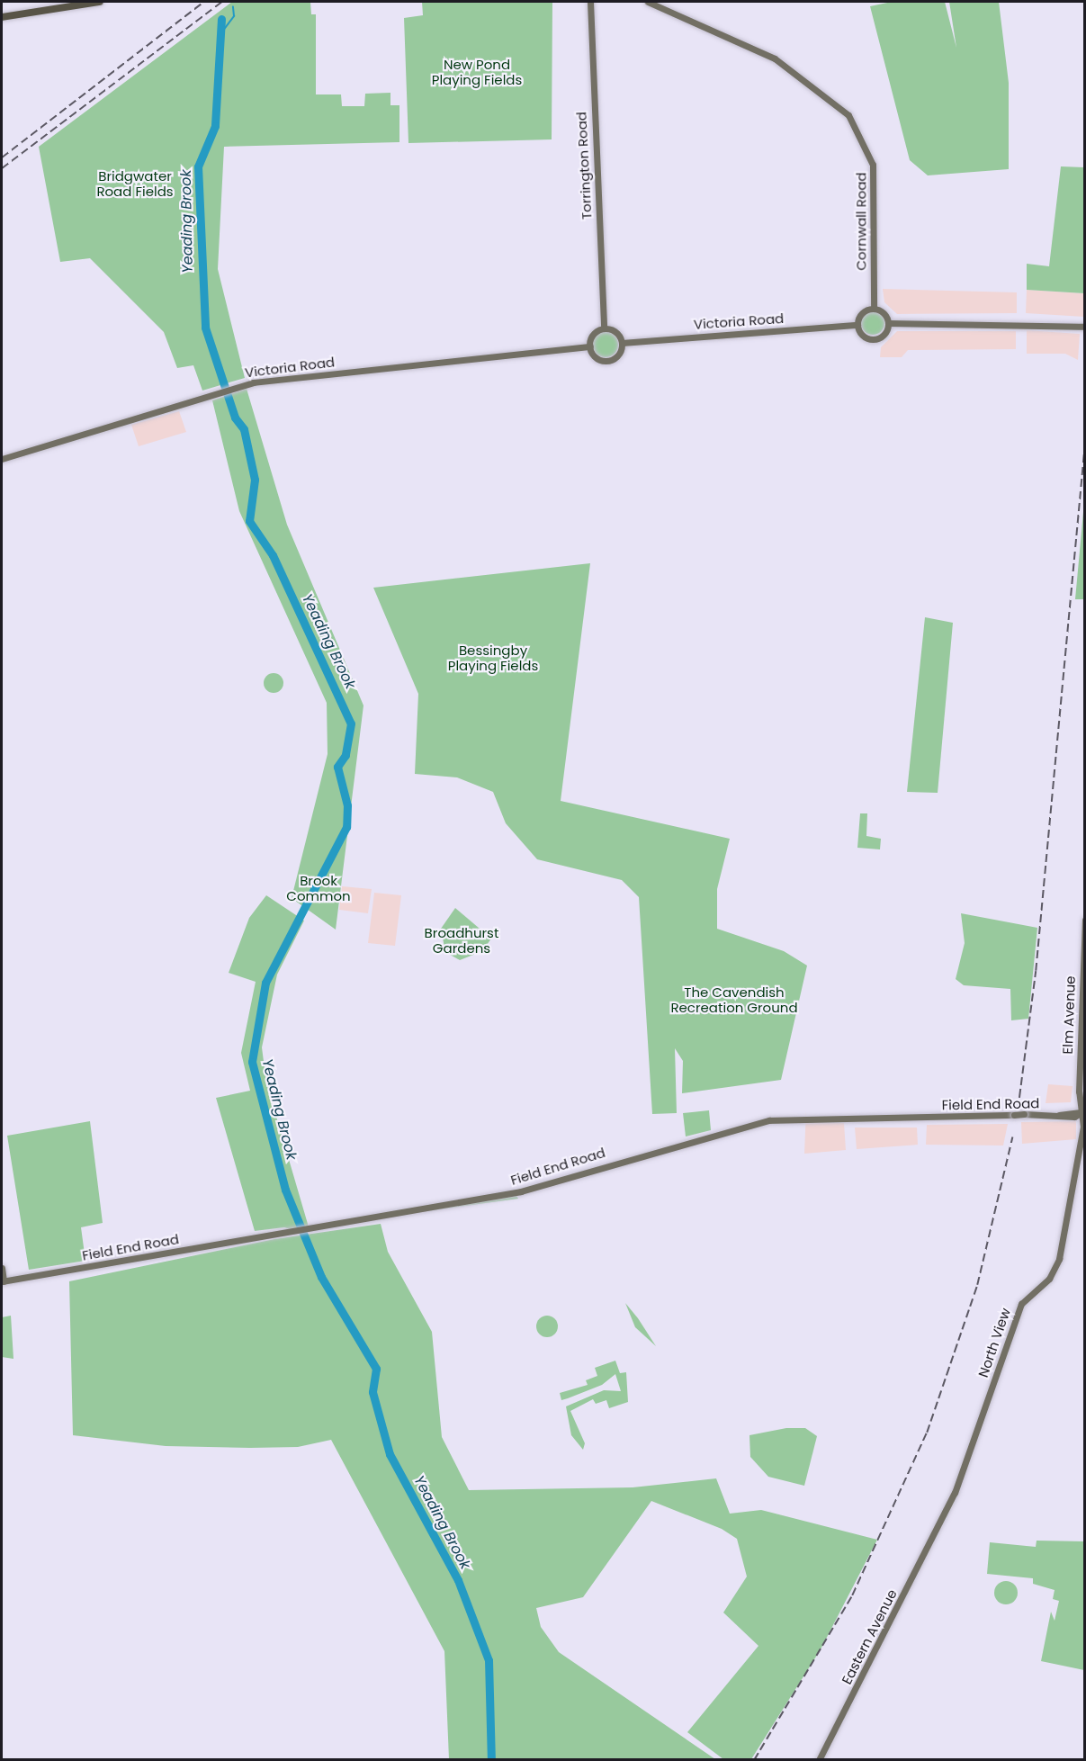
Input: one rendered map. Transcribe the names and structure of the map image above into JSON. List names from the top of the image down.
{
  "streets": {
    "street": [
      "Torrington Road",
      "Cornwall Road",
      "Victoria Road",
      "Elm Avenue",
      "Field End Road",
      "North View",
      "Eastern Avenue"
    ]
  },
  "crossings": [
    ["Torrington Road", "Victoria Road"],
    ["Cornwall Road", "Victoria Road"],
    ["Elm Avenue", "Field End Road"],
    ["Elm Avenue", "North View"],
    ["Field End Road", "North View"],
    ["North View", "Eastern Avenue"]
  ],
  "water": ["Yeading Brook"],
  "parks": [
    "New Pond Playing Fields",
    "Bridgwater Road Fields",
    "Bessingby Playing Fields",
    "Brook Common",
    "Broadhurst Gardens",
    "The Cavendish Recreation Ground"
  ]
}
